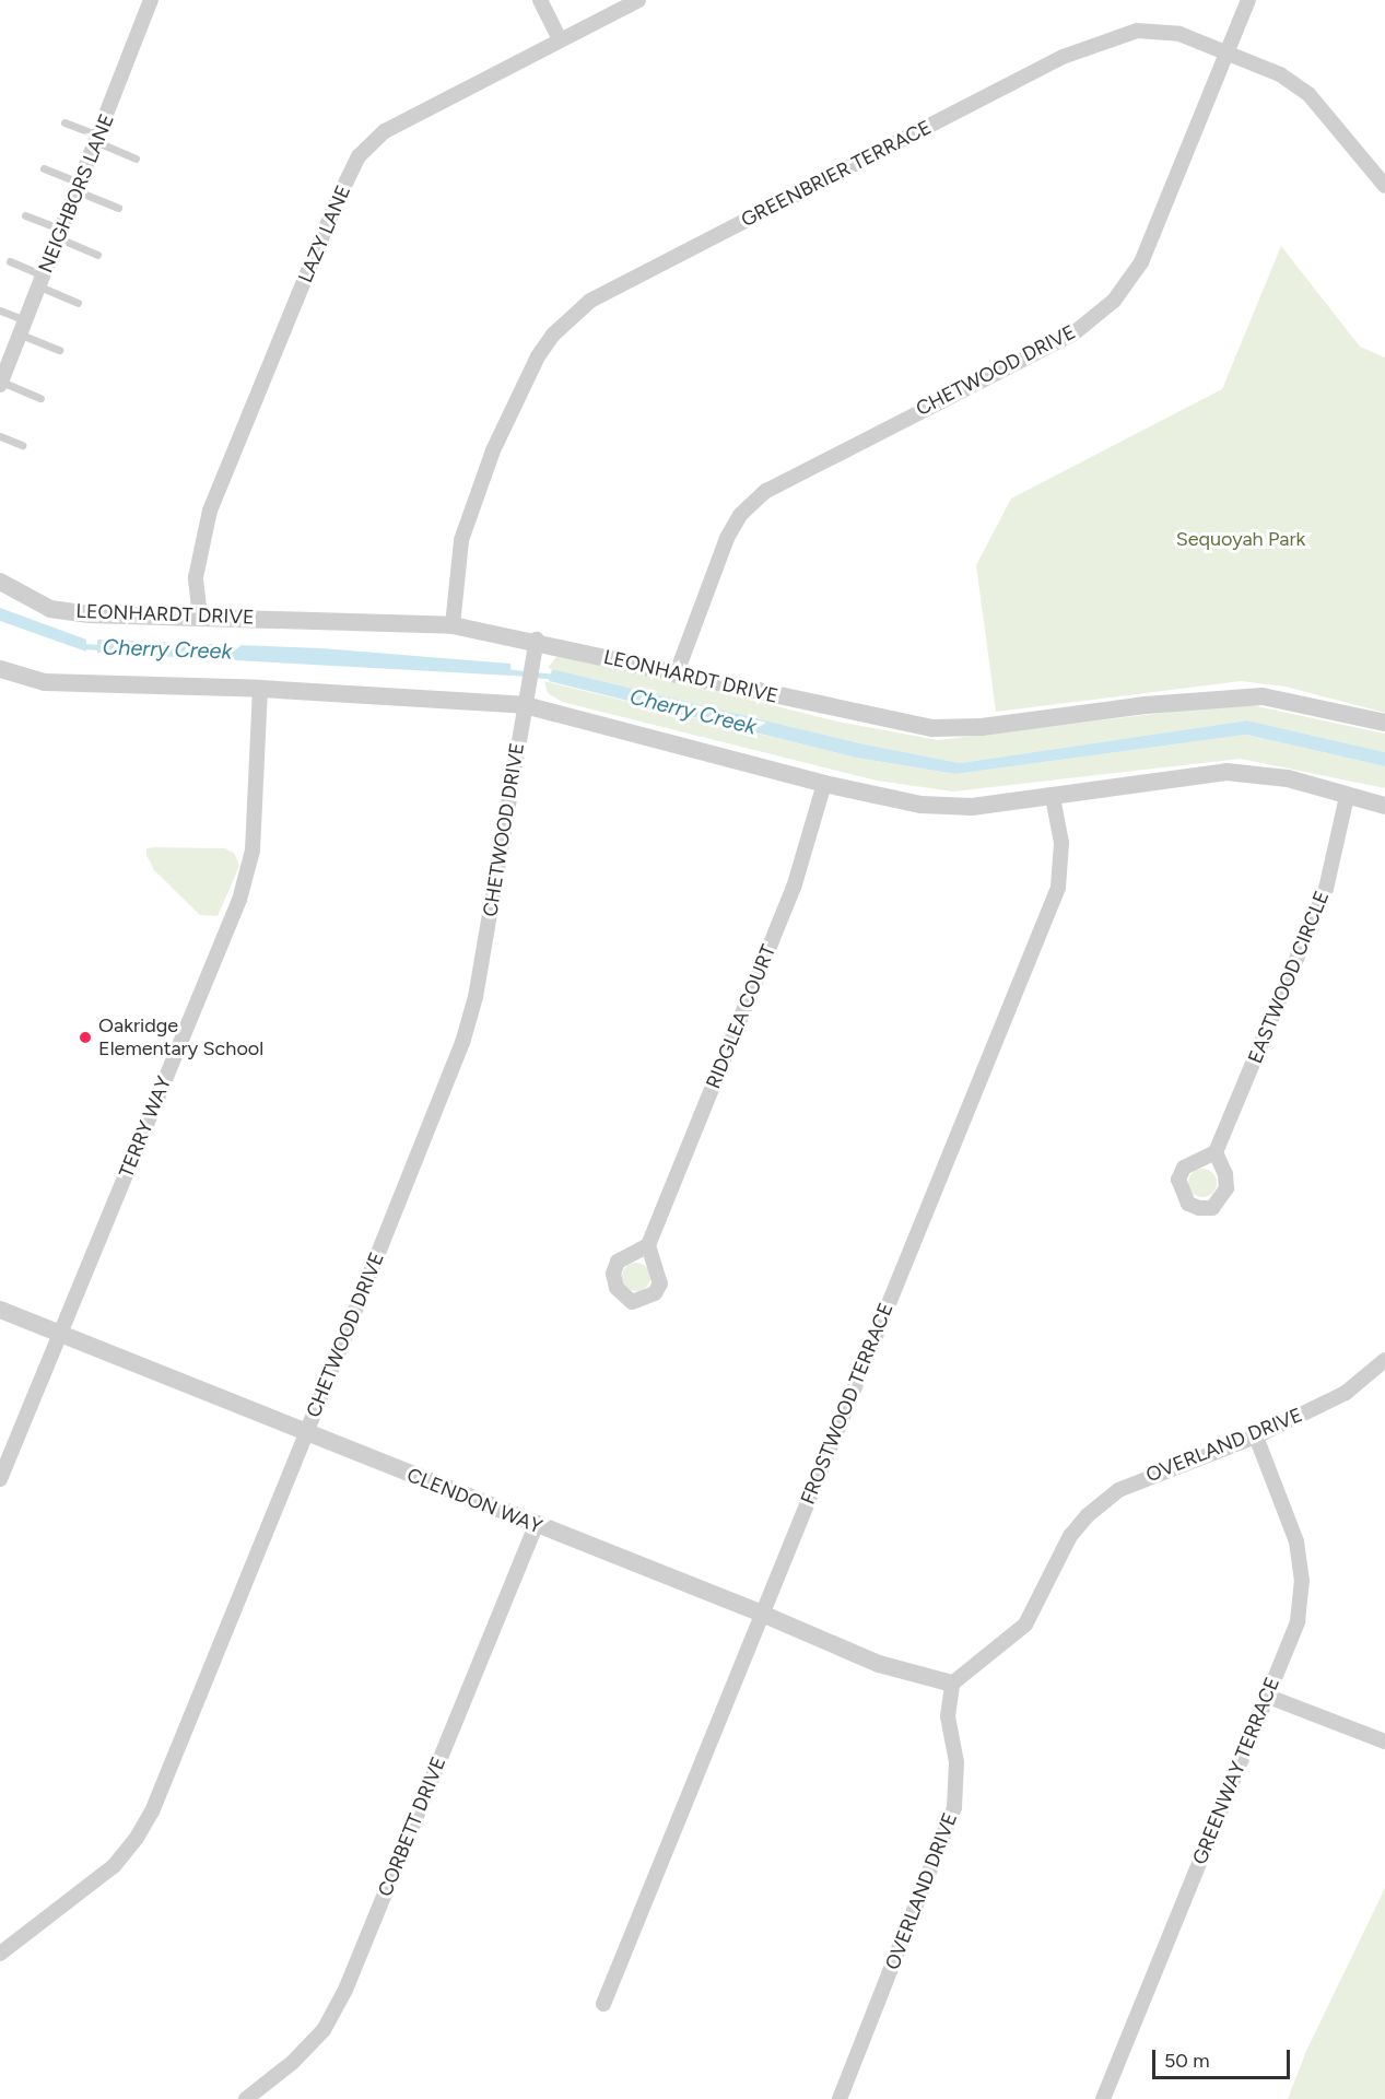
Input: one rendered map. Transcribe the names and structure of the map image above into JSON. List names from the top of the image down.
{
  "streets": {
    "street": [
      "GREENBRIER TERRACE",
      "NEIGHBORS LANE",
      "LAZY LANE",
      "CHETWOOD DRIVE",
      "LEONHARDT DRIVE",
      "EASTWOOD CIRCLE",
      "RIDGLEA COURT",
      "TERRY WAY",
      "FROSTWOOD TERRACE",
      "OVERLAND DRIVE",
      "CLENDON WAY",
      "GREENWAY TERRACE",
      "CORBETT DRIVE"
    ]
  },
  "crossings": [
    ["GREENBRIER TERRACE", "CHETWOOD DRIVE"],
    ["GREENBRIER TERRACE", "LEONHARDT DRIVE"],
    ["LAZY LANE", "LEONHARDT DRIVE"],
    ["CHETWOOD DRIVE", "LEONHARDT DRIVE"],
    ["CHETWOOD DRIVE", "CLENDON WAY"],
    ["TERRY WAY", "CLENDON WAY"],
    ["FROSTWOOD TERRACE", "CLENDON WAY"],
    ["OVERLAND DRIVE", "CLENDON WAY"],
    ["OVERLAND DRIVE", "GREENWAY TERRACE"],
    ["CLENDON WAY", "CORBETT DRIVE"]
  ],
  "water": ["Cherry Creek"],
  "parks": ["Sequoyah Park"],
  "places": ["Oakridge Elementary School"],
  "scale_bar": "50 m"
}
